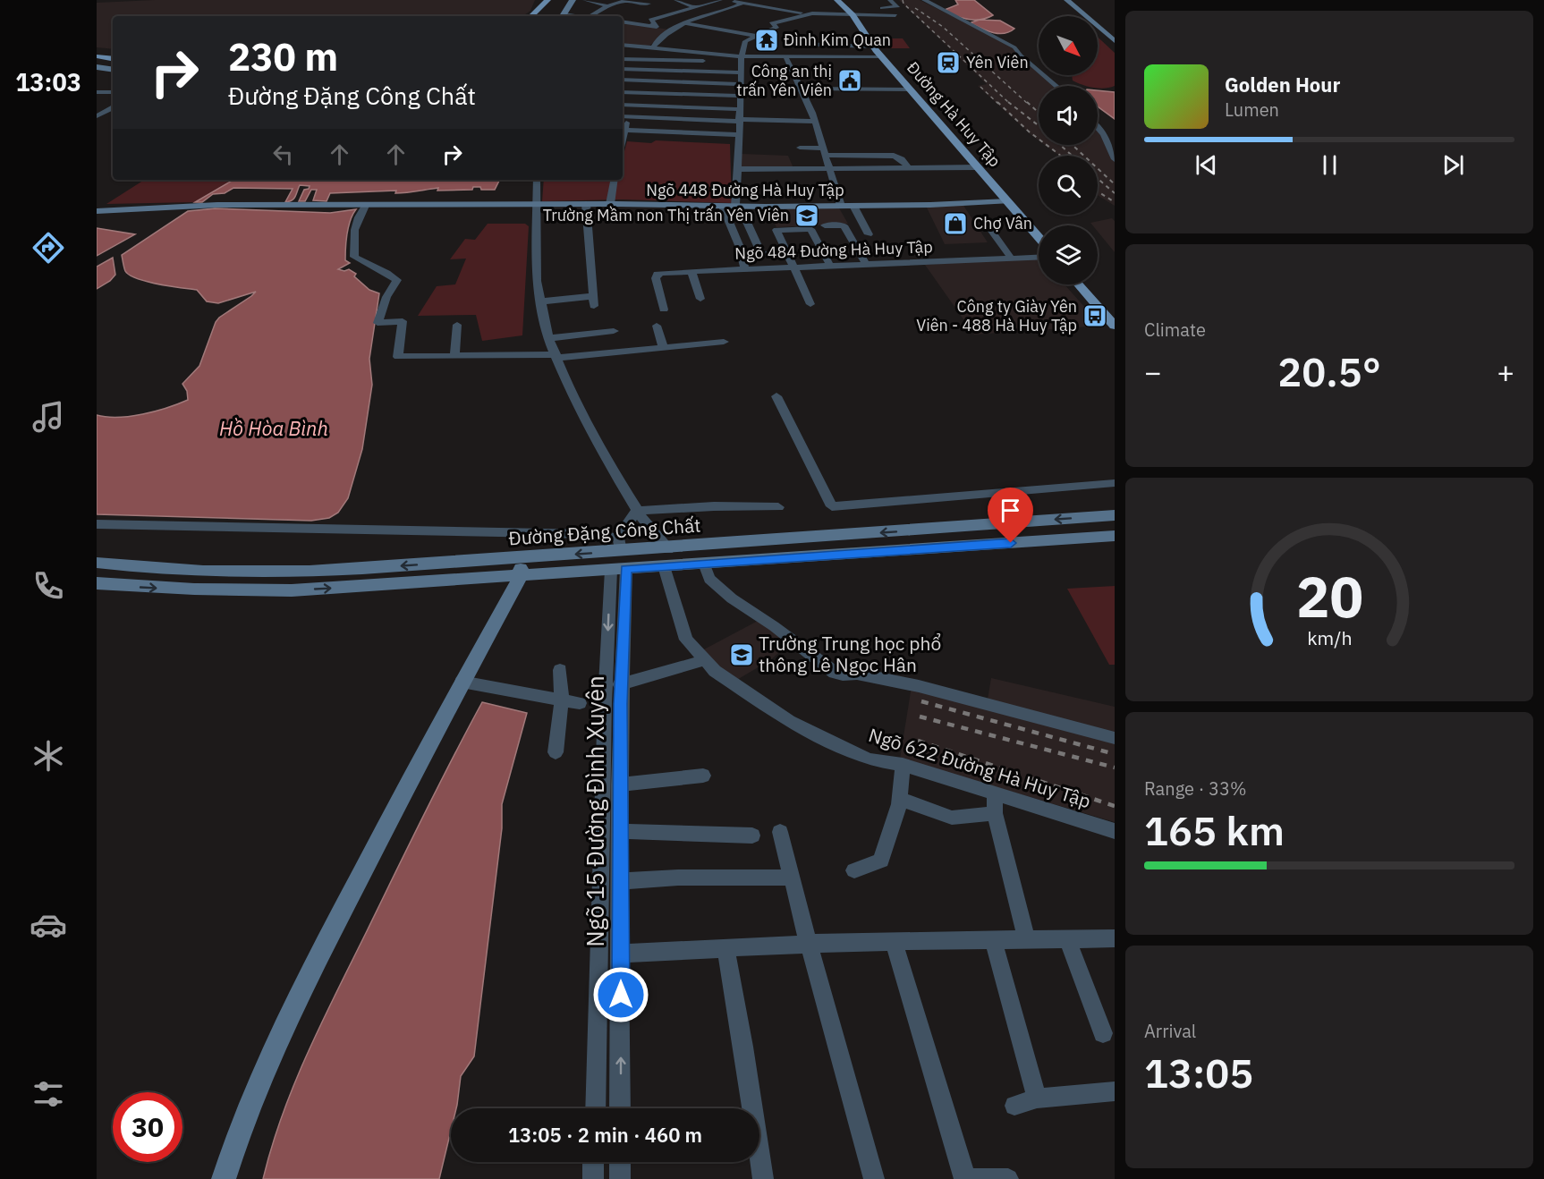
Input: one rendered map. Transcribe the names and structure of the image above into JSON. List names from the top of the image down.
{
  "streets": {
    "main road": ["Đường Hà Huy Tập"],
    "street": [
      "Ngõ 448 Đường Hà Huy Tập",
      "Ngõ 484 Đường Hà Huy Tập",
      "Đường Đặng Công Chất",
      "Ngõ 622 Đường Hà Huy Tập",
      "Ngõ 15 Đường Đình Xuyên"
    ]
  },
  "crossings": [
    ["Đường Hà Huy Tập", "Ngõ 448 Đường Hà Huy Tập"],
    ["Đường Đặng Công Chất", "Ngõ 622 Đường Hà Huy Tập"],
    ["Đường Đặng Công Chất", "Ngõ 15 Đường Đình Xuyên"]
  ],
  "water": ["Hồ Hòa Bình"],
  "places": {
    "temple": ["Đình Kim Quan"],
    "station": ["Yên Viên"],
    "public building": ["Công an thị trấn Yên Viên"],
    "school or university": ["Trường Mầm non Thị trấn Yên Viên", "Trường Trung học phổ thông Lê Ngọc Hân"],
    "shop": ["Chợ Vân"],
    "bus stop": ["Công ty Giày Yên Viên - 488 Hà Huy Tập"]
  },
  "north": "bottom right",
  "page": {
    "tabs": "13:03",
    "turn": ["230 m", "Đường Đặng Công Chất"],
    "song": ["Golden Hour", "Lumen"],
    "tile": [
      "Climate",
      ["Range · 33%", "165 km"],
      ["Arrival", "13:05"]
    ],
    "heat": ["−", "20.5°", "+"],
    "limit": "30",
    "trip": "13:05 · 2 min · 460 m",
    "gauge": ["20", "km/h"]
  }
}
